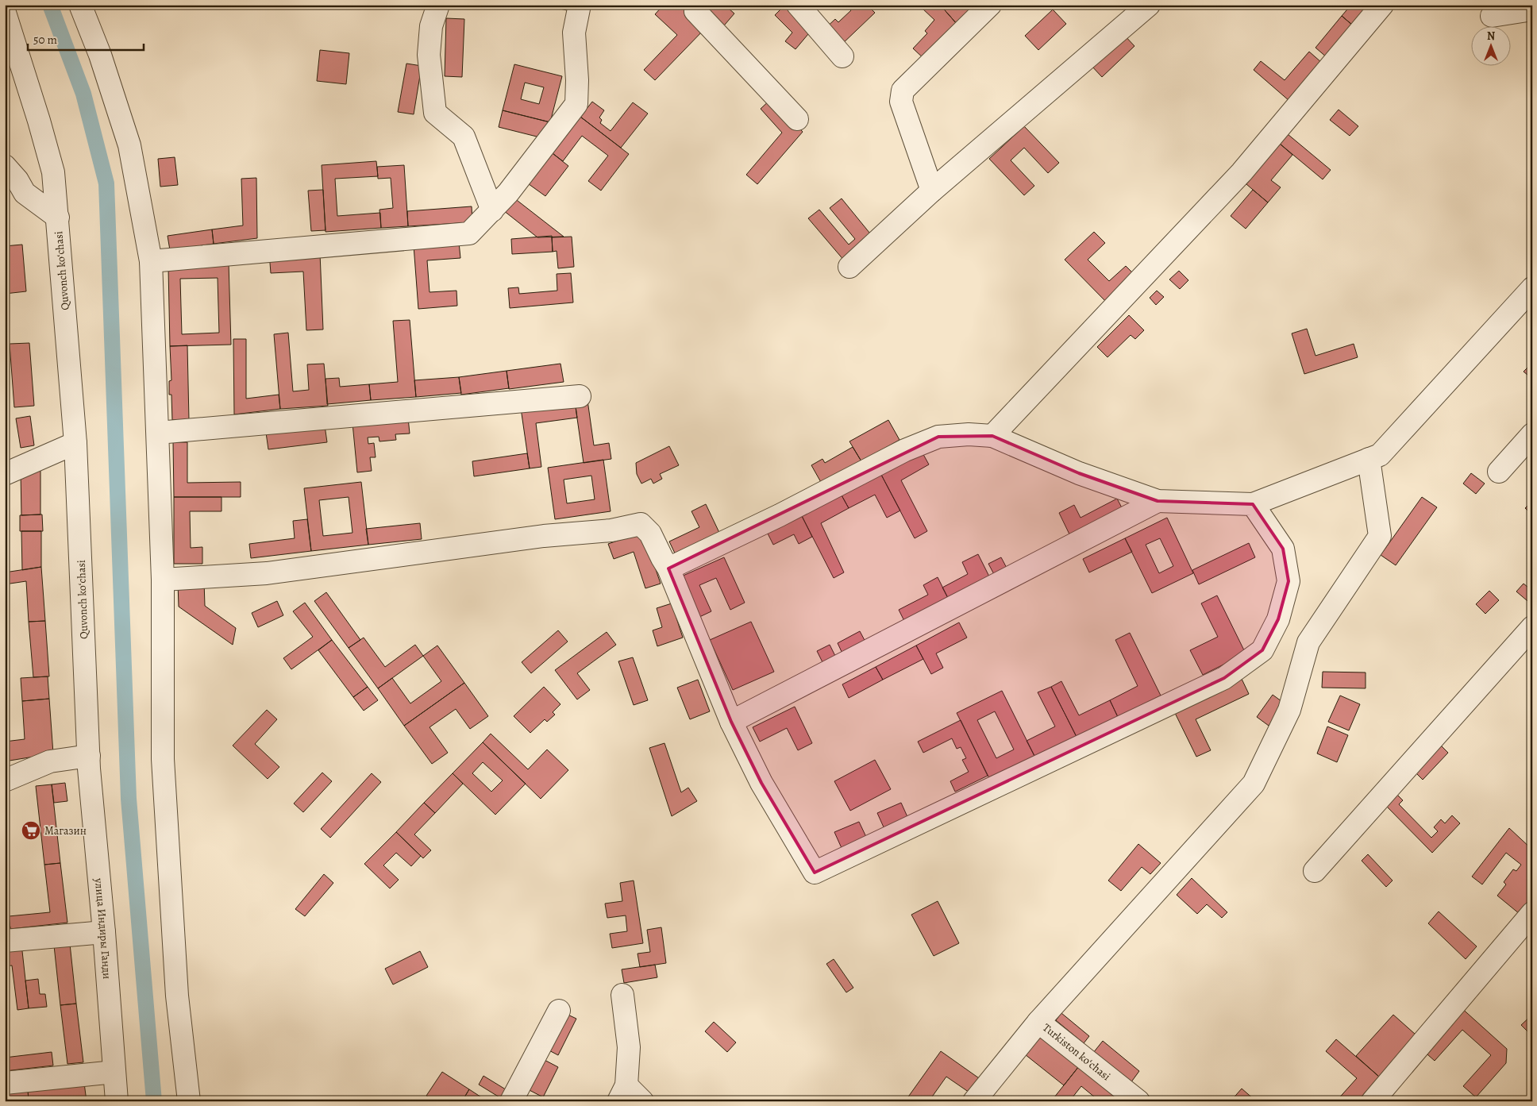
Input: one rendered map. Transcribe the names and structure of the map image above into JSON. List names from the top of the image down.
{
  "streets": {
    "street": ["Quvonch koʻchasi", "улица Индиры Ганди", "Turkiston koʻchasi"]
  },
  "crossings": [
    ["Quvonch koʻchasi", "улица Индиры Ганди"]
  ],
  "places": {
    "supermarket": ["Магазин"]
  },
  "scale_bar": "50 m",
  "north": "top"
}
